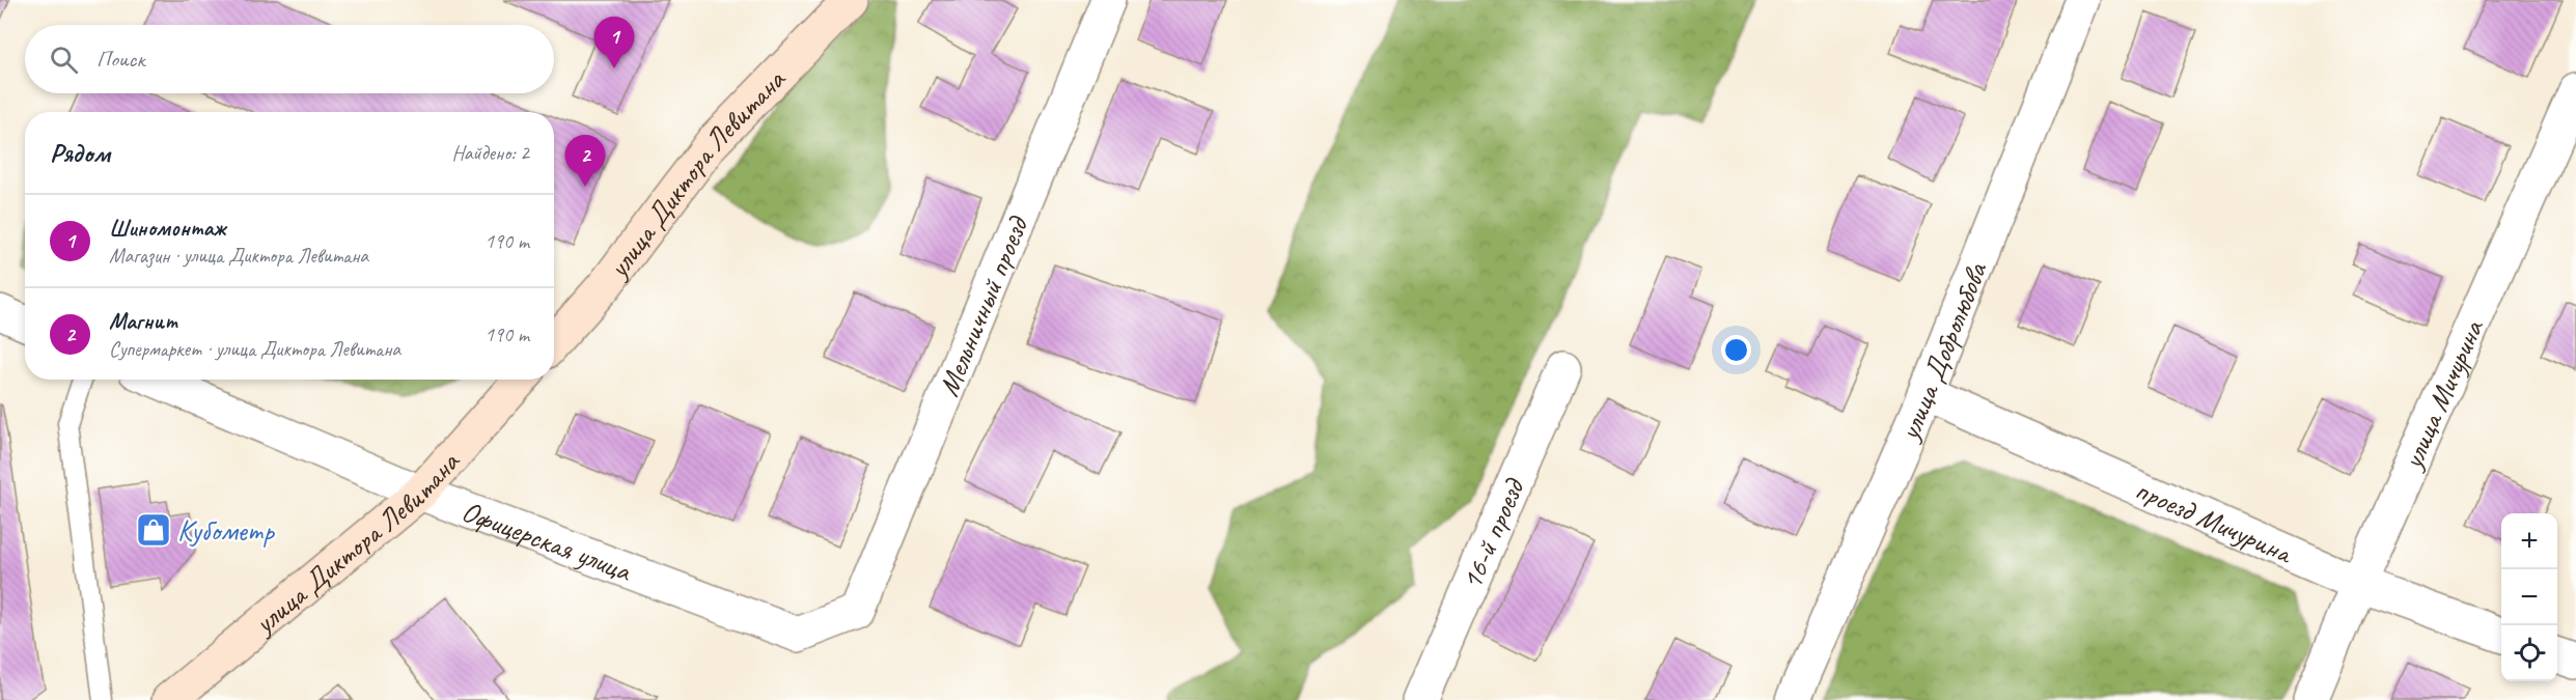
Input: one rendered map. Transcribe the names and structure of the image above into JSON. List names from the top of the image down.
{
  "streets": {
    "street": [
      "улица Диктора Левитана",
      "Мельничный проезд",
      "улица Добролюбова",
      "улица Мичурина",
      "проезд Мичурина",
      "16-й проезд",
      "Офицерская улица"
    ]
  },
  "crossings": [
    ["улица Диктора Левитана", "Офицерская улица"],
    ["Мельничный проезд", "Офицерская улица"],
    ["улица Добролюбова", "проезд Мичурина"],
    ["улица Мичурина", "проезд Мичурина"]
  ],
  "places": {
    "shop": ["Кубометр"]
  },
  "page": {
    "pins": ["1", "2"],
    "search": "Поиск",
    "heading": ["Рядом", "Найдено: 2"],
    "list": [
      {
        "mark": "1",
        "name": "Шиномонтаж",
        "note": "Магазин · улица Диктора Левитана",
        "value": "190 m"
      },
      {
        "mark": "2",
        "name": "Магнит",
        "note": "Супермаркет · улица Диктора Левитана",
        "value": "190 m"
      }
    ],
    "map_buttons": ["+", "−"]
  }
}
